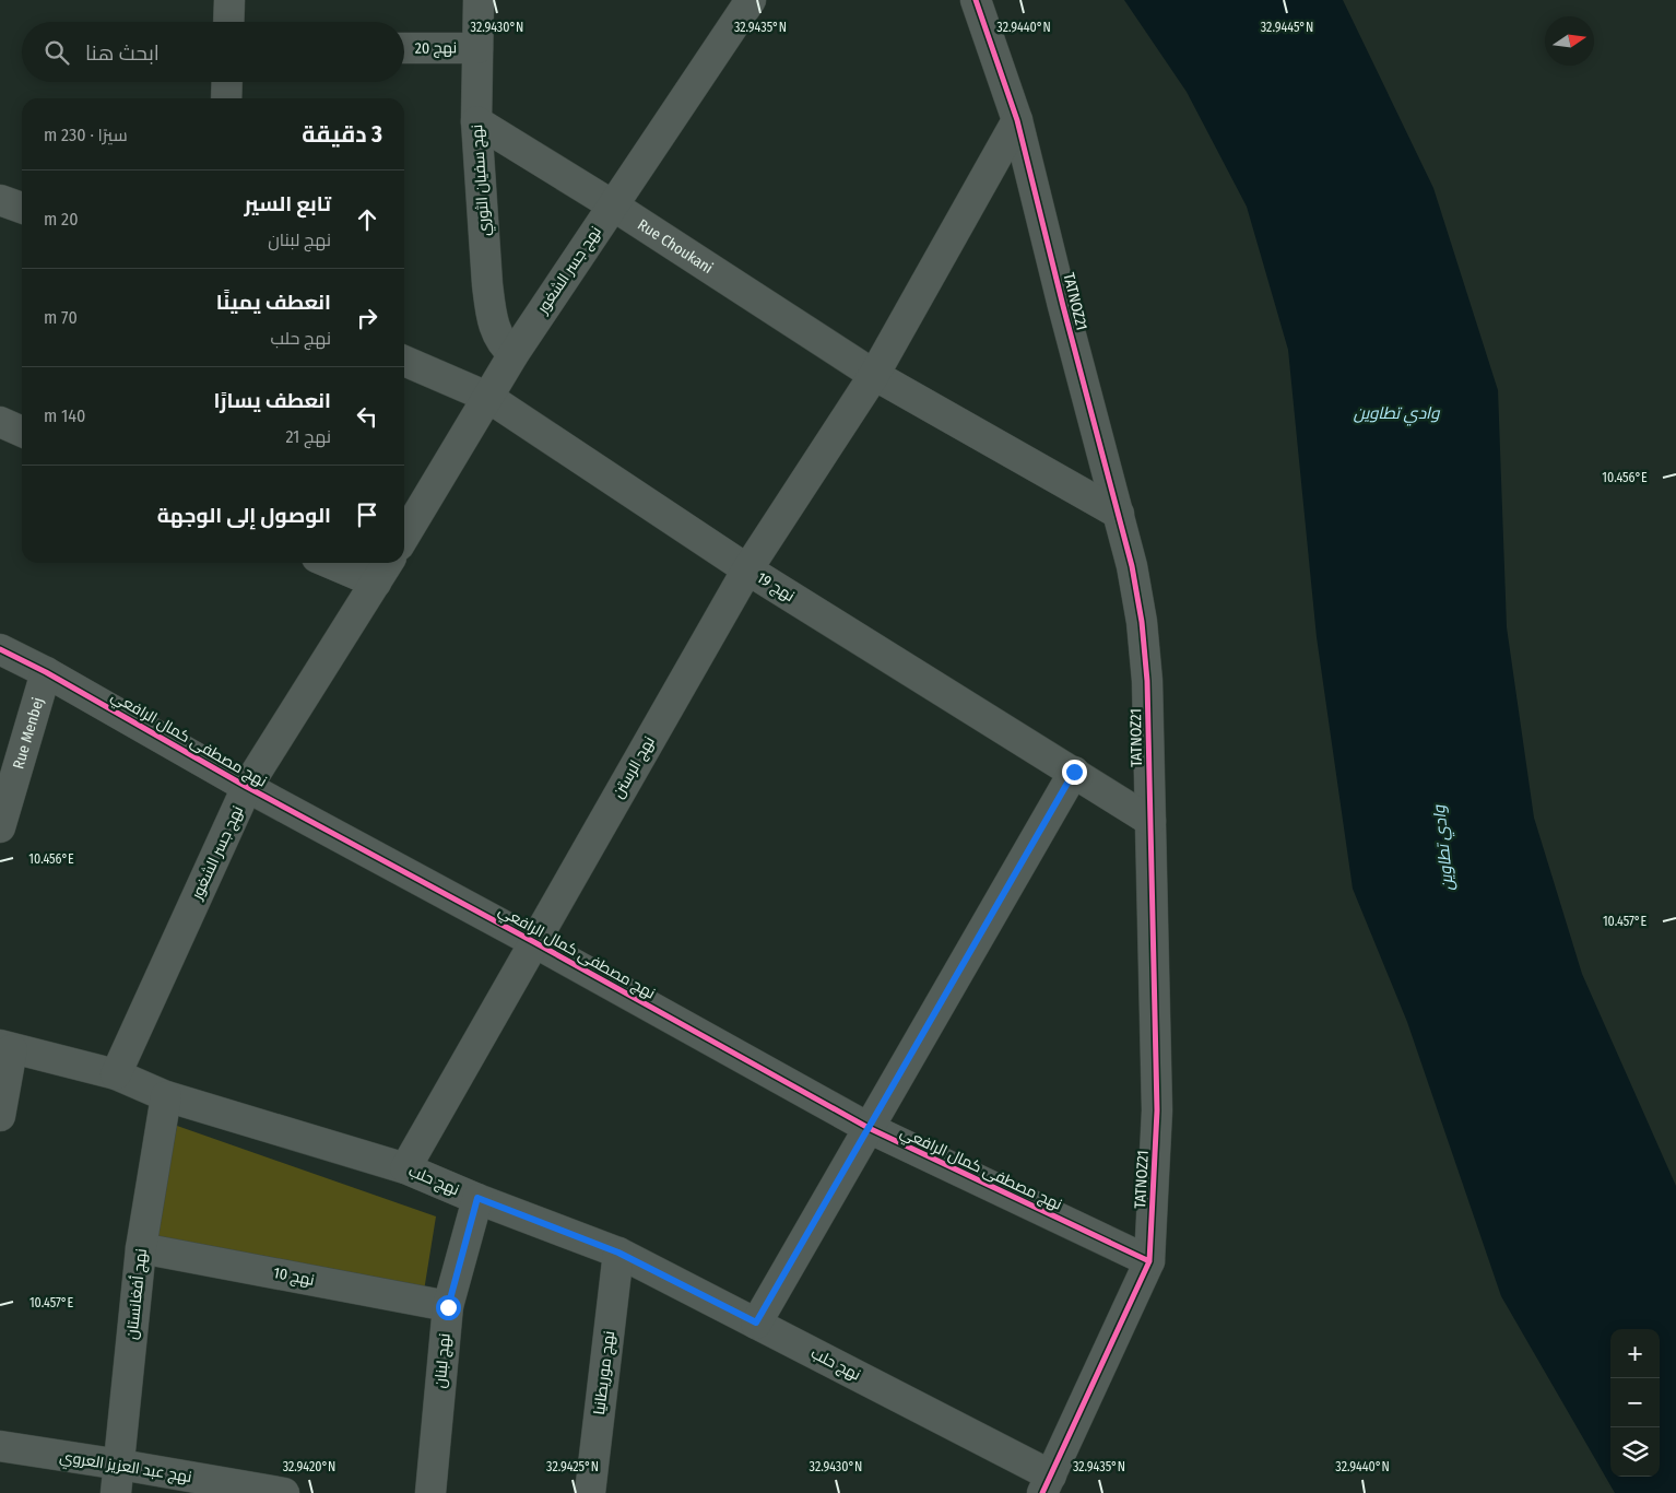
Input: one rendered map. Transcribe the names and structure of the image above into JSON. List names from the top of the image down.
{
  "streets": {
    "street": [
      "نهج 20",
      "نهج سفيان الثوري",
      "Rue Choukani",
      "نهج جسر الشغور",
      "TATNOZ21",
      "نهج 19",
      "Rue Menbej",
      "نهج مصطفى كمال الرافعي",
      "نهج الرستن",
      "نهج حلب",
      "نهج 10",
      "نهج أفغانستان",
      "نهج لبنان",
      "نهج موريطانيا",
      "نهج عبد العزيز العروي"
    ]
  },
  "crossings": [
    ["نهج 20", "نهج سفيان الثوري"],
    ["نهج سفيان الثوري", "Rue Choukani"],
    ["نهج سفيان الثوري", "نهج جسر الشغور"],
    ["Rue Choukani", "نهج جسر الشغور"],
    ["Rue Choukani", "TATNOZ21"],
    ["Rue Choukani", "نهج الرستن"],
    ["نهج جسر الشغور", "نهج 19"],
    ["نهج جسر الشغور", "نهج مصطفى كمال الرافعي"],
    ["نهج جسر الشغور", "نهج حلب"],
    ["TATNOZ21", "نهج 19"],
    ["TATNOZ21", "نهج مصطفى كمال الرافعي"],
    ["TATNOZ21", "نهج الرستن"],
    ["TATNOZ21", "نهج حلب"],
    ["نهج 19", "نهج الرستن"],
    ["Rue Menbej", "نهج مصطفى كمال الرافعي"],
    ["نهج مصطفى كمال الرافعي", "نهج الرستن"],
    ["نهج الرستن", "نهج حلب"],
    ["نهج حلب", "نهج أفغانستان"],
    ["نهج حلب", "نهج لبنان"],
    ["نهج حلب", "نهج موريطانيا"],
    ["نهج 10", "نهج أفغانستان"],
    ["نهج 10", "نهج لبنان"],
    ["نهج أفغانستان", "نهج عبد العزيز العروي"]
  ],
  "water": ["وادي تطاوين"],
  "north": "right",
  "page": {
    "search": "ابحث هنا",
    "heading": ["3 دقيقة", "سيرًا · 230 m"],
    "list": [
      ["تابع السير", "نهج لبنان", "20 m"],
      ["انعطف يمينًا", "نهج حلب", "70 m"],
      ["انعطف يسارًا", "نهج 21", "140 m"],
      "الوصول إلى الوجهة"
    ],
    "map_buttons": ["+", "−"]
  },
  "coordinates": [
    "32.9430°N",
    "32.9435°N",
    "32.9440°N",
    "32.9445°N",
    "10.456°E",
    "10.457°E",
    "32.9420°N",
    "32.9425°N"
  ]
}
